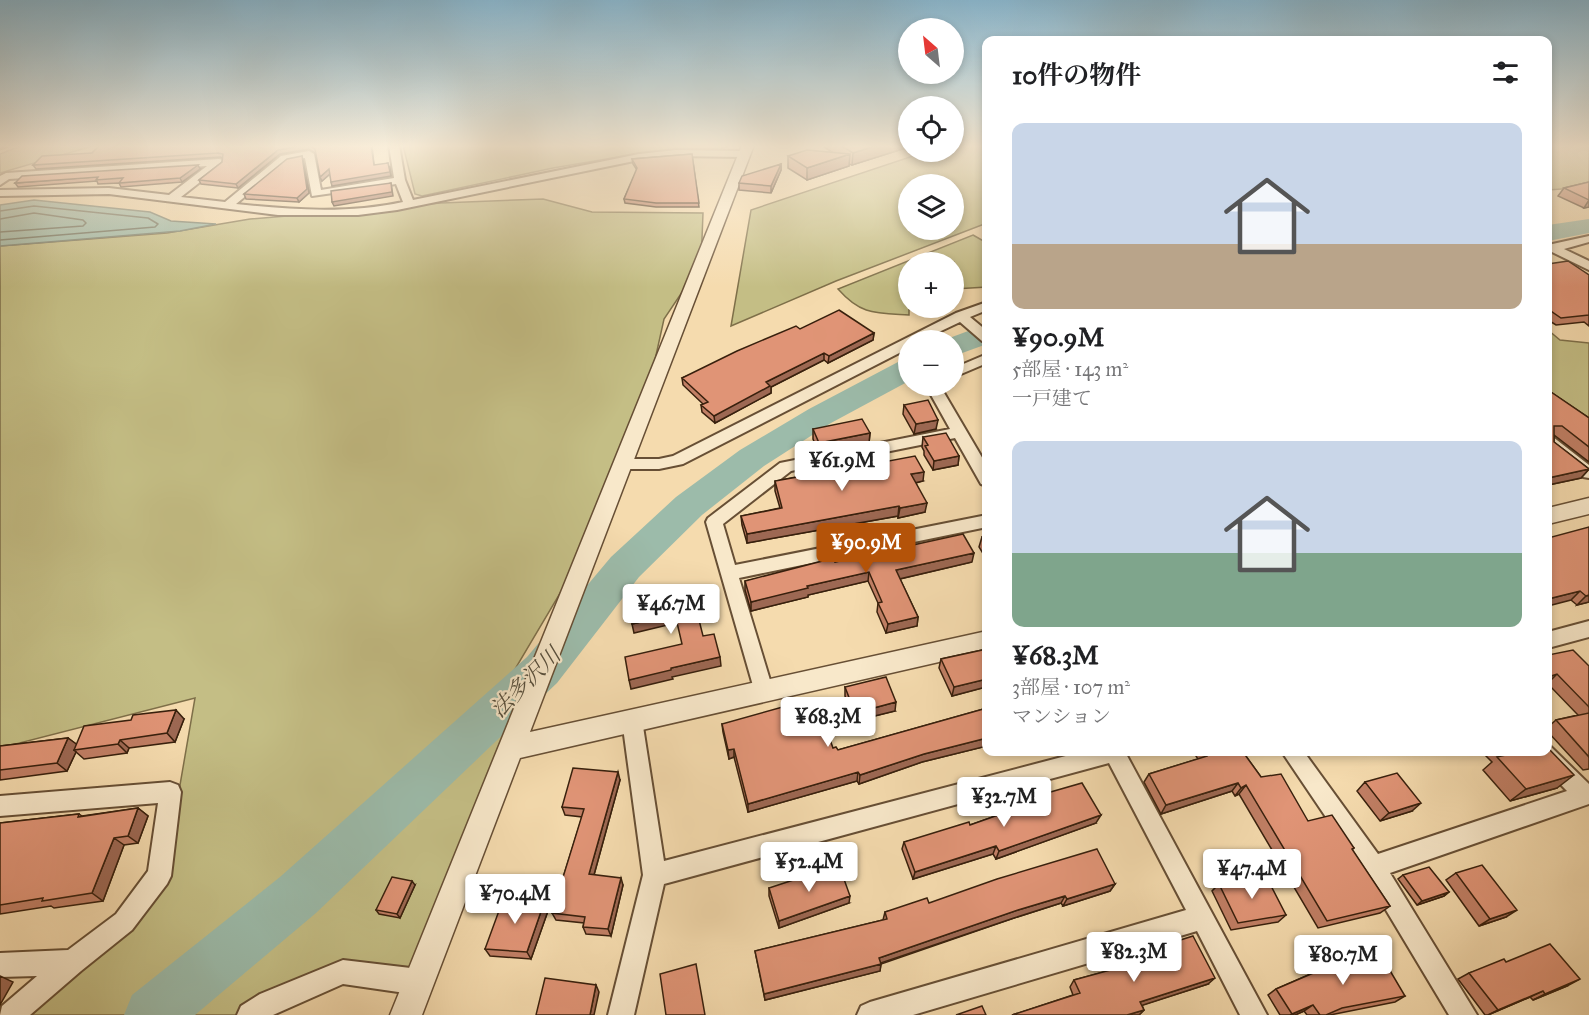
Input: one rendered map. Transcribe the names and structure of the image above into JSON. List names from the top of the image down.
{
  "water": ["法多沢川"],
  "north": "top left",
  "page": {
    "map_buttons": ["+", "−"],
    "heading": "10件の物件",
    "list": [
      {
        "name": "¥90.9M",
        "note": "5部屋 · 143 m² · 一戸建て"
      },
      {
        "name": "¥68.3M",
        "note": "3部屋 · 107 m² · マンション"
      }
    ],
    "price": [
      "¥61.9M",
      "¥90.9M",
      "¥46.7M",
      "¥68.3M",
      "¥32.7M",
      "¥52.4M",
      "¥47.4M",
      "¥70.4M",
      "¥82.3M",
      "¥80.7M"
    ]
  }
}
